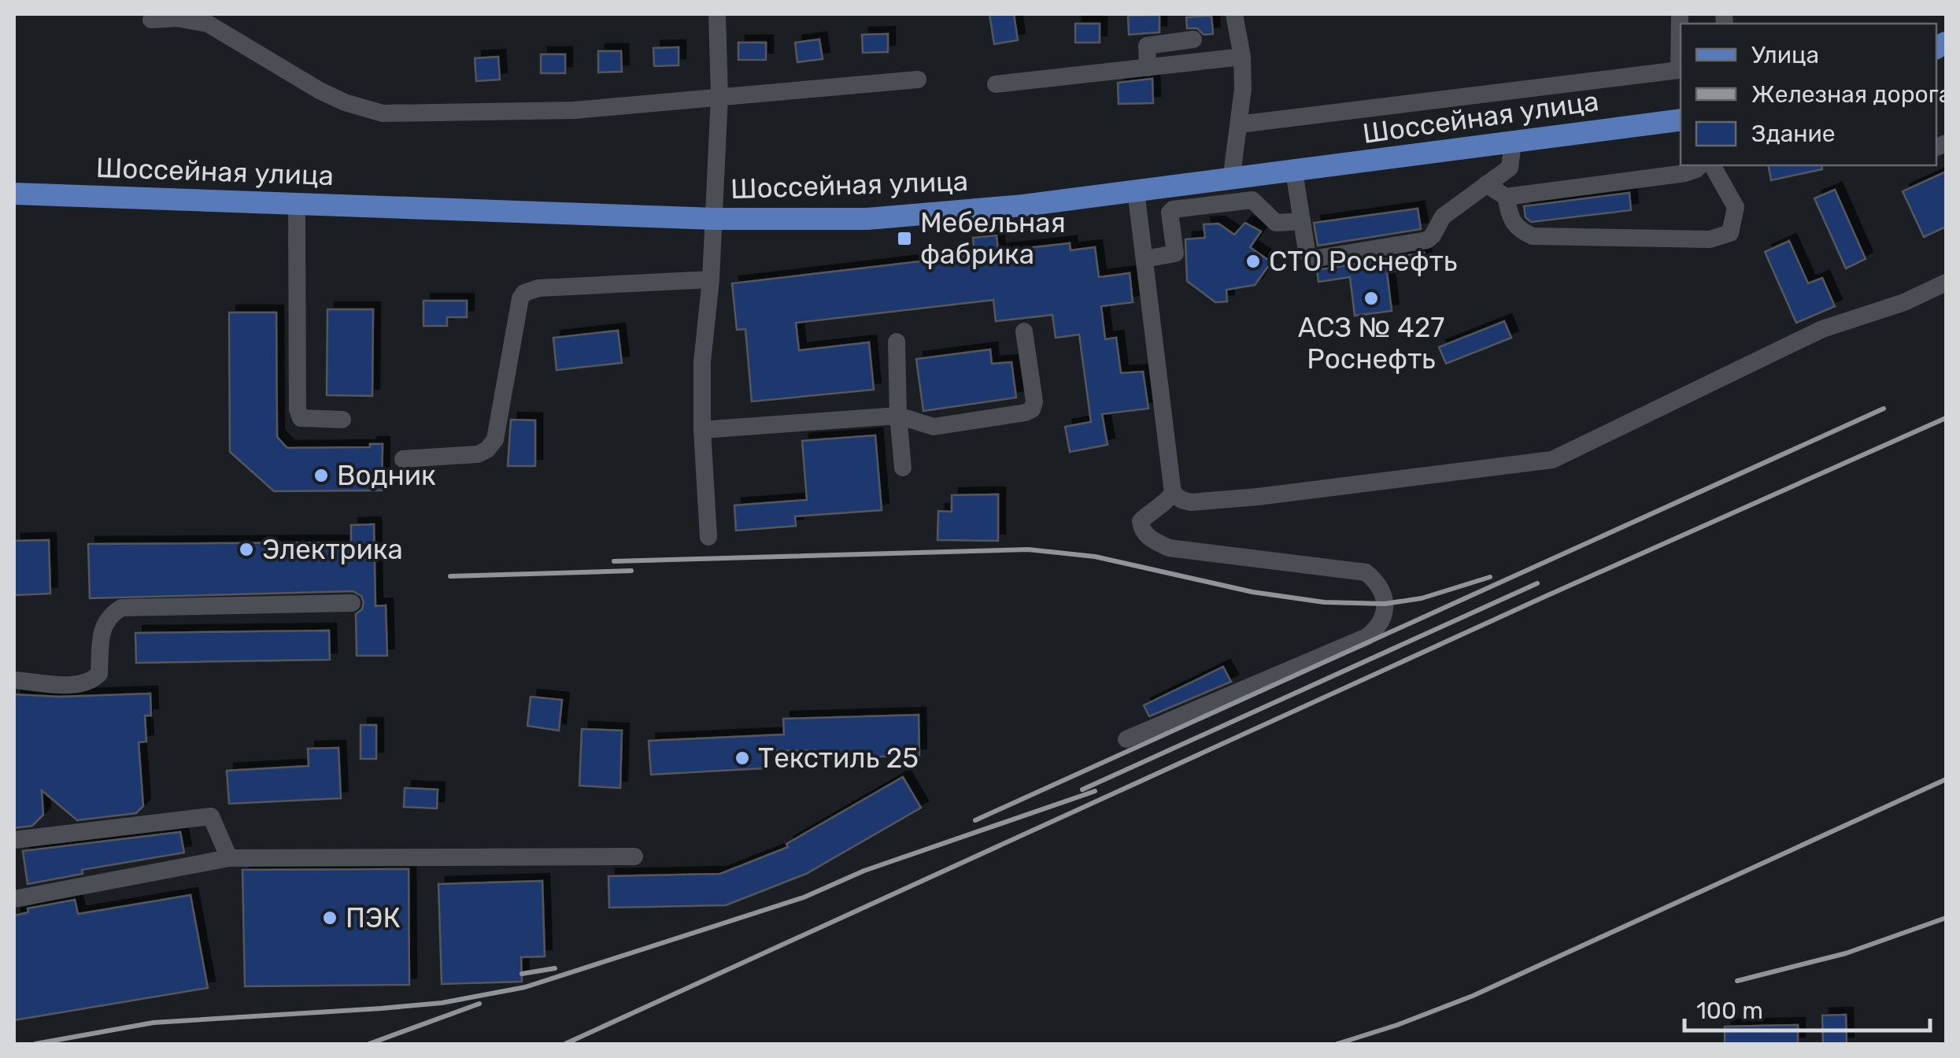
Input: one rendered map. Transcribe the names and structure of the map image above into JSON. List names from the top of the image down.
{
  "streets": {
    "main road": ["Шоссейная улица"]
  },
  "places": {
    "transit": ["Мебельная фабрика"],
    "other": [
      "СТО Роснефть",
      "АСЗ № 427 Роснефть",
      "Водник",
      "Электрика",
      "Текстиль 25",
      "ПЭК"
    ]
  },
  "legend": ["Улица", "Железная дорога", "Здание"],
  "scale_bar": "100 m"
}
